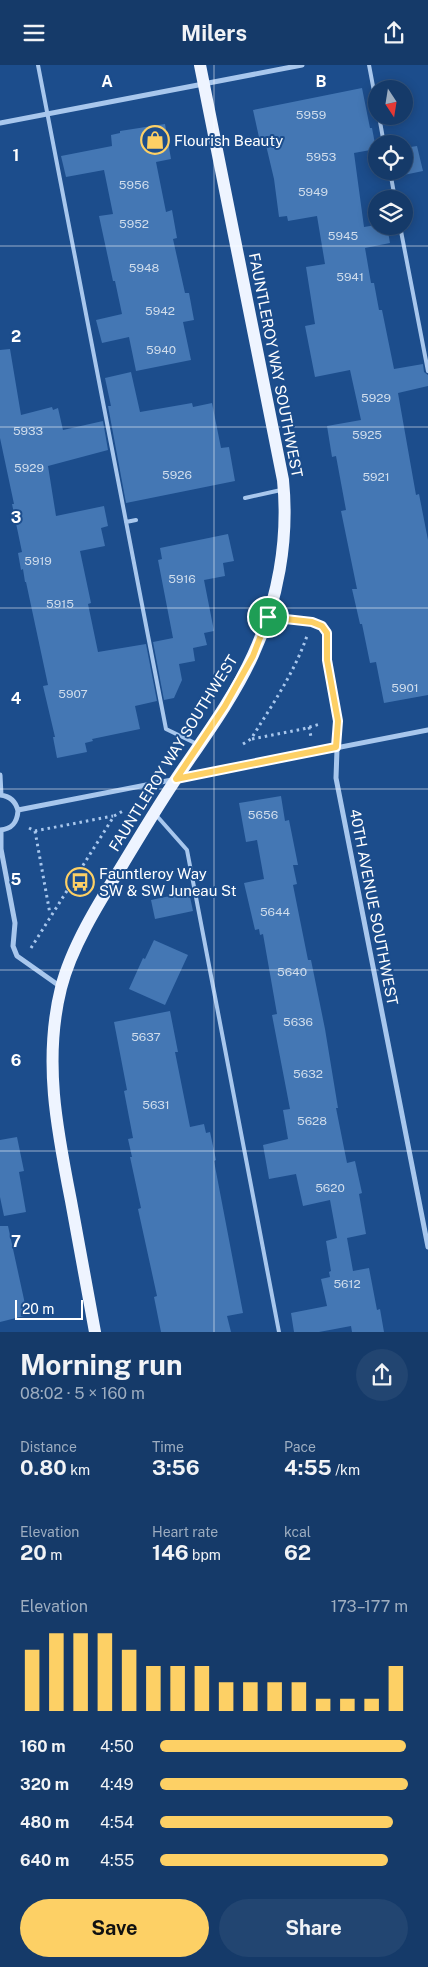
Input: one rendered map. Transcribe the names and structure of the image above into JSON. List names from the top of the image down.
{
  "streets": {
    "main road": ["FAUNTLEROY WAY SOUTHWEST"],
    "street": ["40TH AVENUE SOUTHWEST"]
  },
  "crossings": [
    ["FAUNTLEROY WAY SOUTHWEST", "40TH AVENUE SOUTHWEST"]
  ],
  "places": {
    "shop": ["Flourish Beauty"],
    "bus stop": ["Fauntleroy Way SW & SW Juneau St"]
  },
  "house_numbers": [
    "5959",
    "5953",
    "5956",
    "5949",
    "5952",
    "5945",
    "5948",
    "5941",
    "5942",
    "5940",
    "5929",
    "5933",
    "5925",
    "5929",
    "5926",
    "5921",
    "5919",
    "5916",
    "5915",
    "5901",
    "5907",
    "5656",
    "5644",
    "5640",
    "5636",
    "5637",
    "5632",
    "5631",
    "5628",
    "5620",
    "5612"
  ],
  "scale_bar": "20 m",
  "north": "bottom",
  "page": {
    "header": "Milers",
    "scale": "20 m",
    "heading": ["Morning run", "08:02 · 5 × 160 m"],
    "stats": [
      ["Distance", "0.80 km"],
      ["Time", "3:56"],
      ["Pace", "4:55 /km"],
      ["Elevation", "20 m"],
      ["Heart rate", "146 bpm"],
      ["kcal", "62"]
    ],
    "chart": ["Elevation", "173–177 m"],
    "list": [
      {
        "name": "160 m",
        "note": "4:50"
      },
      {
        "name": "320 m",
        "note": "4:49"
      },
      {
        "name": "480 m",
        "note": "4:54"
      },
      {
        "name": "640 m",
        "note": "4:55"
      }
    ],
    "buttons": ["Save", "Share"]
  },
  "grid": {
    "columns": ["A", "B"],
    "rows": [
      "1",
      "2",
      "3",
      "4",
      "5",
      "6",
      "7"
    ]
  }
}
